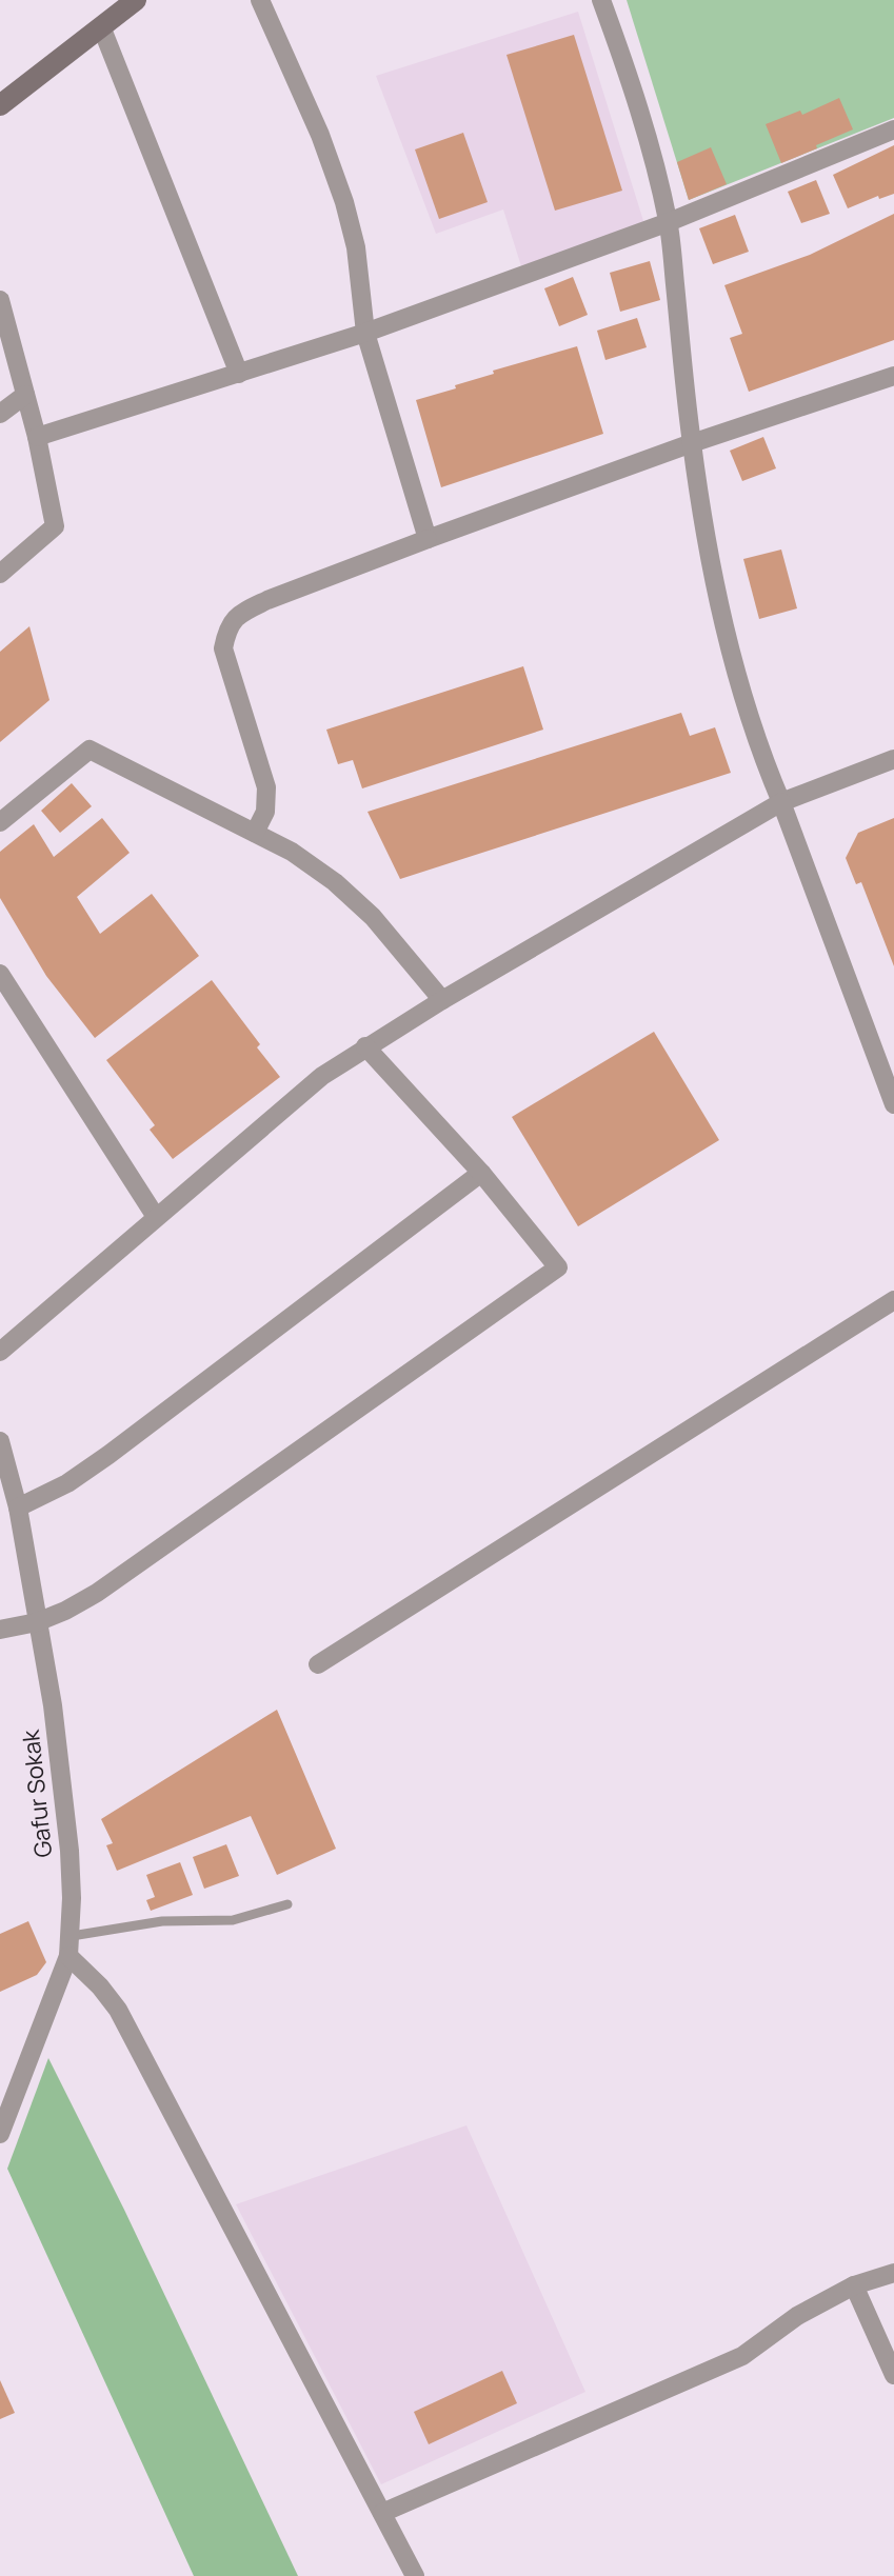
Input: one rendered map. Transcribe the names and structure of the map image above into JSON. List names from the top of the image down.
{
  "streets": {
    "street": ["Gafur Sokak"]
  }
}
